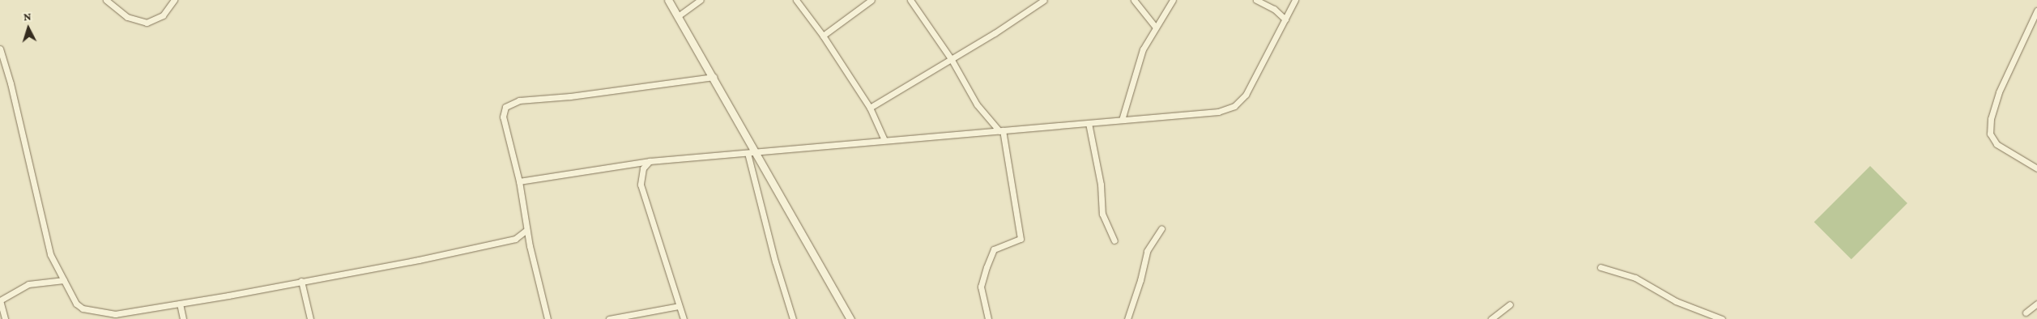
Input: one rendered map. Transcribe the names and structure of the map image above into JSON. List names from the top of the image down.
{
  "north": "top"
}
